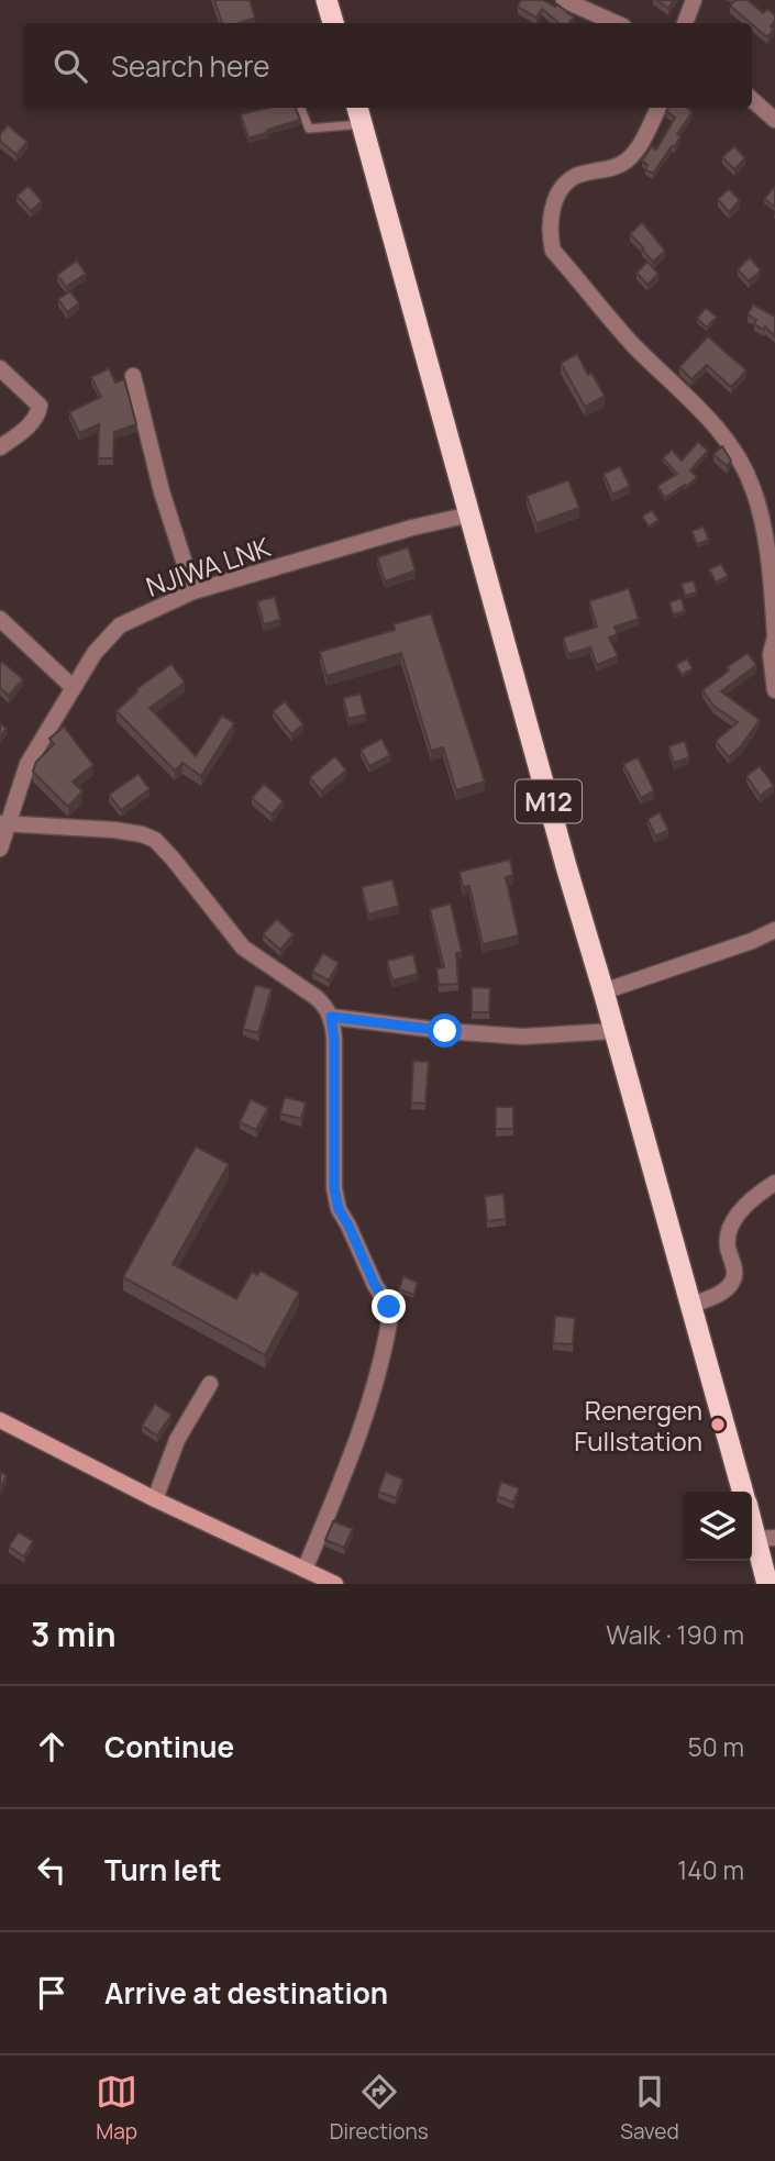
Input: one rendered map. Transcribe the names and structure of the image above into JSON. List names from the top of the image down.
{
  "streets": {
    "highway": ["M12"],
    "street": ["NJIWA LNK"]
  },
  "crossings": [
    ["NJIWA LNK", "M12"]
  ],
  "places": ["Renergen Fullstation"],
  "page": {
    "search": "Search here",
    "heading": ["3 min", "Walk · 190 m"],
    "list": [
      ["Continue", "50 m"],
      ["Turn left", "140 m"],
      "Arrive at destination"
    ],
    "nav": ["Map", "Directions", "Saved"]
  }
}
